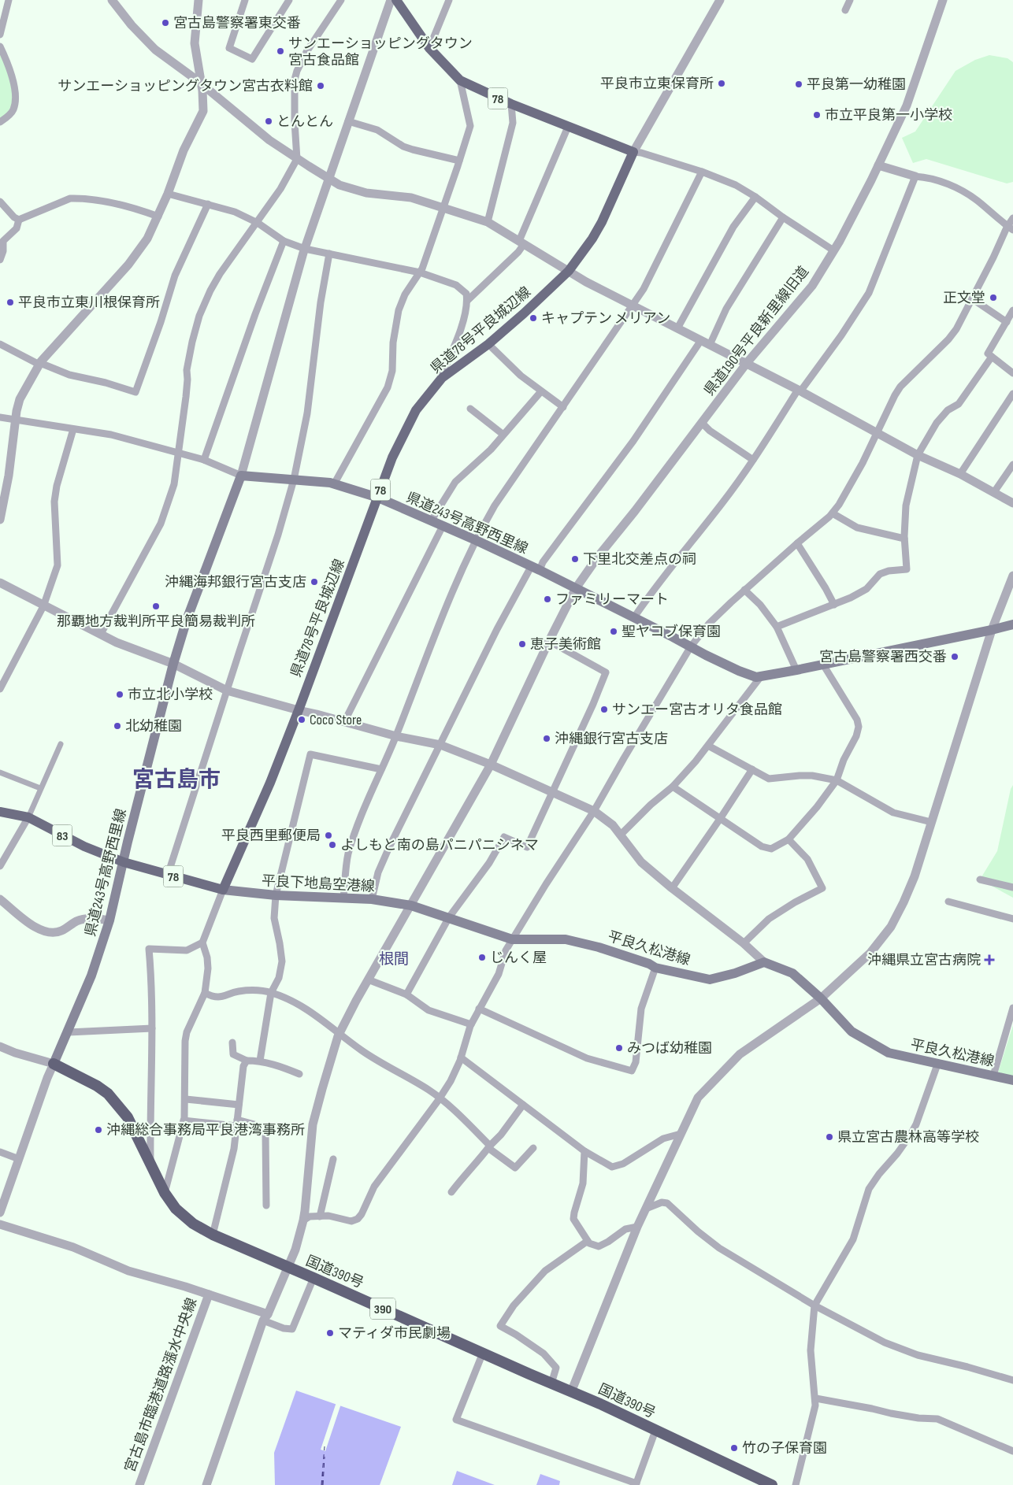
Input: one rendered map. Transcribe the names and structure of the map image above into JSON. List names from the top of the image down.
{
  "streets": {
    "highway": ["国道390号", "390"],
    "main road": [
      "78",
      "県道78号平良城辺線",
      "県道243号高野西里線",
      "83",
      "平良下地島空港線",
      "平良久松港線"
    ],
    "street": ["県道190号平良新里線旧道", "宮古島市臨港道路漲水中央線"]
  },
  "crossings": [
    ["78", "県道78号平良城辺線"],
    ["78", "県道243号高野西里線"],
    ["78", "83"],
    ["78", "平良下地島空港線"],
    ["県道78号平良城辺線", "県道243号高野西里線"],
    ["県道78号平良城辺線", "平良下地島空港線"],
    ["県道190号平良新里線旧道", "県道243号高野西里線"],
    ["県道190号平良新里線旧道", "平良下地島空港線"],
    ["県道190号平良新里線旧道", "平良久松港線"],
    ["県道190号平良新里線旧道", "国道390号"],
    ["県道243号高野西里線", "83"],
    ["県道243号高野西里線", "国道390号"],
    ["平良下地島空港線", "平良久松港線"]
  ],
  "districts": ["宮古島市", "根間"],
  "places": {
    "other": [
      "宮古島警察署東交番",
      "サンエーショッピングタウン 宮古食品館",
      "平良市立東保育所",
      "平良第一幼稚園",
      "サンエーショッピングタウン宮古衣料館",
      "市立平良第一小学校",
      "とんとん",
      "正文堂",
      "平良市立東川根保育所",
      "キャプテン メリアン",
      "下里北交差点の祠",
      "沖縄海邦銀行宮古支店",
      "ファミリーマート",
      "那覇地方裁判所平良簡易裁判所",
      "聖ヤコブ保育園",
      "恵子美術館",
      "宮古島警察署西交番",
      "市立北小学校",
      "サンエー宮古オリタ食品館",
      "Coco Store",
      "北幼稚園",
      "沖縄銀行宮古支店",
      "平良西里郵便局",
      "よしもと南の島パニパニシネマ",
      "じんく屋",
      "みつば幼稚園",
      "沖縄総合事務局平良港湾事務所",
      "県立宮古農林高等学校",
      "マティダ市民劇場",
      "竹の子保育園"
    ],
    "health": ["沖縄県立宮古病院"]
  }
}
